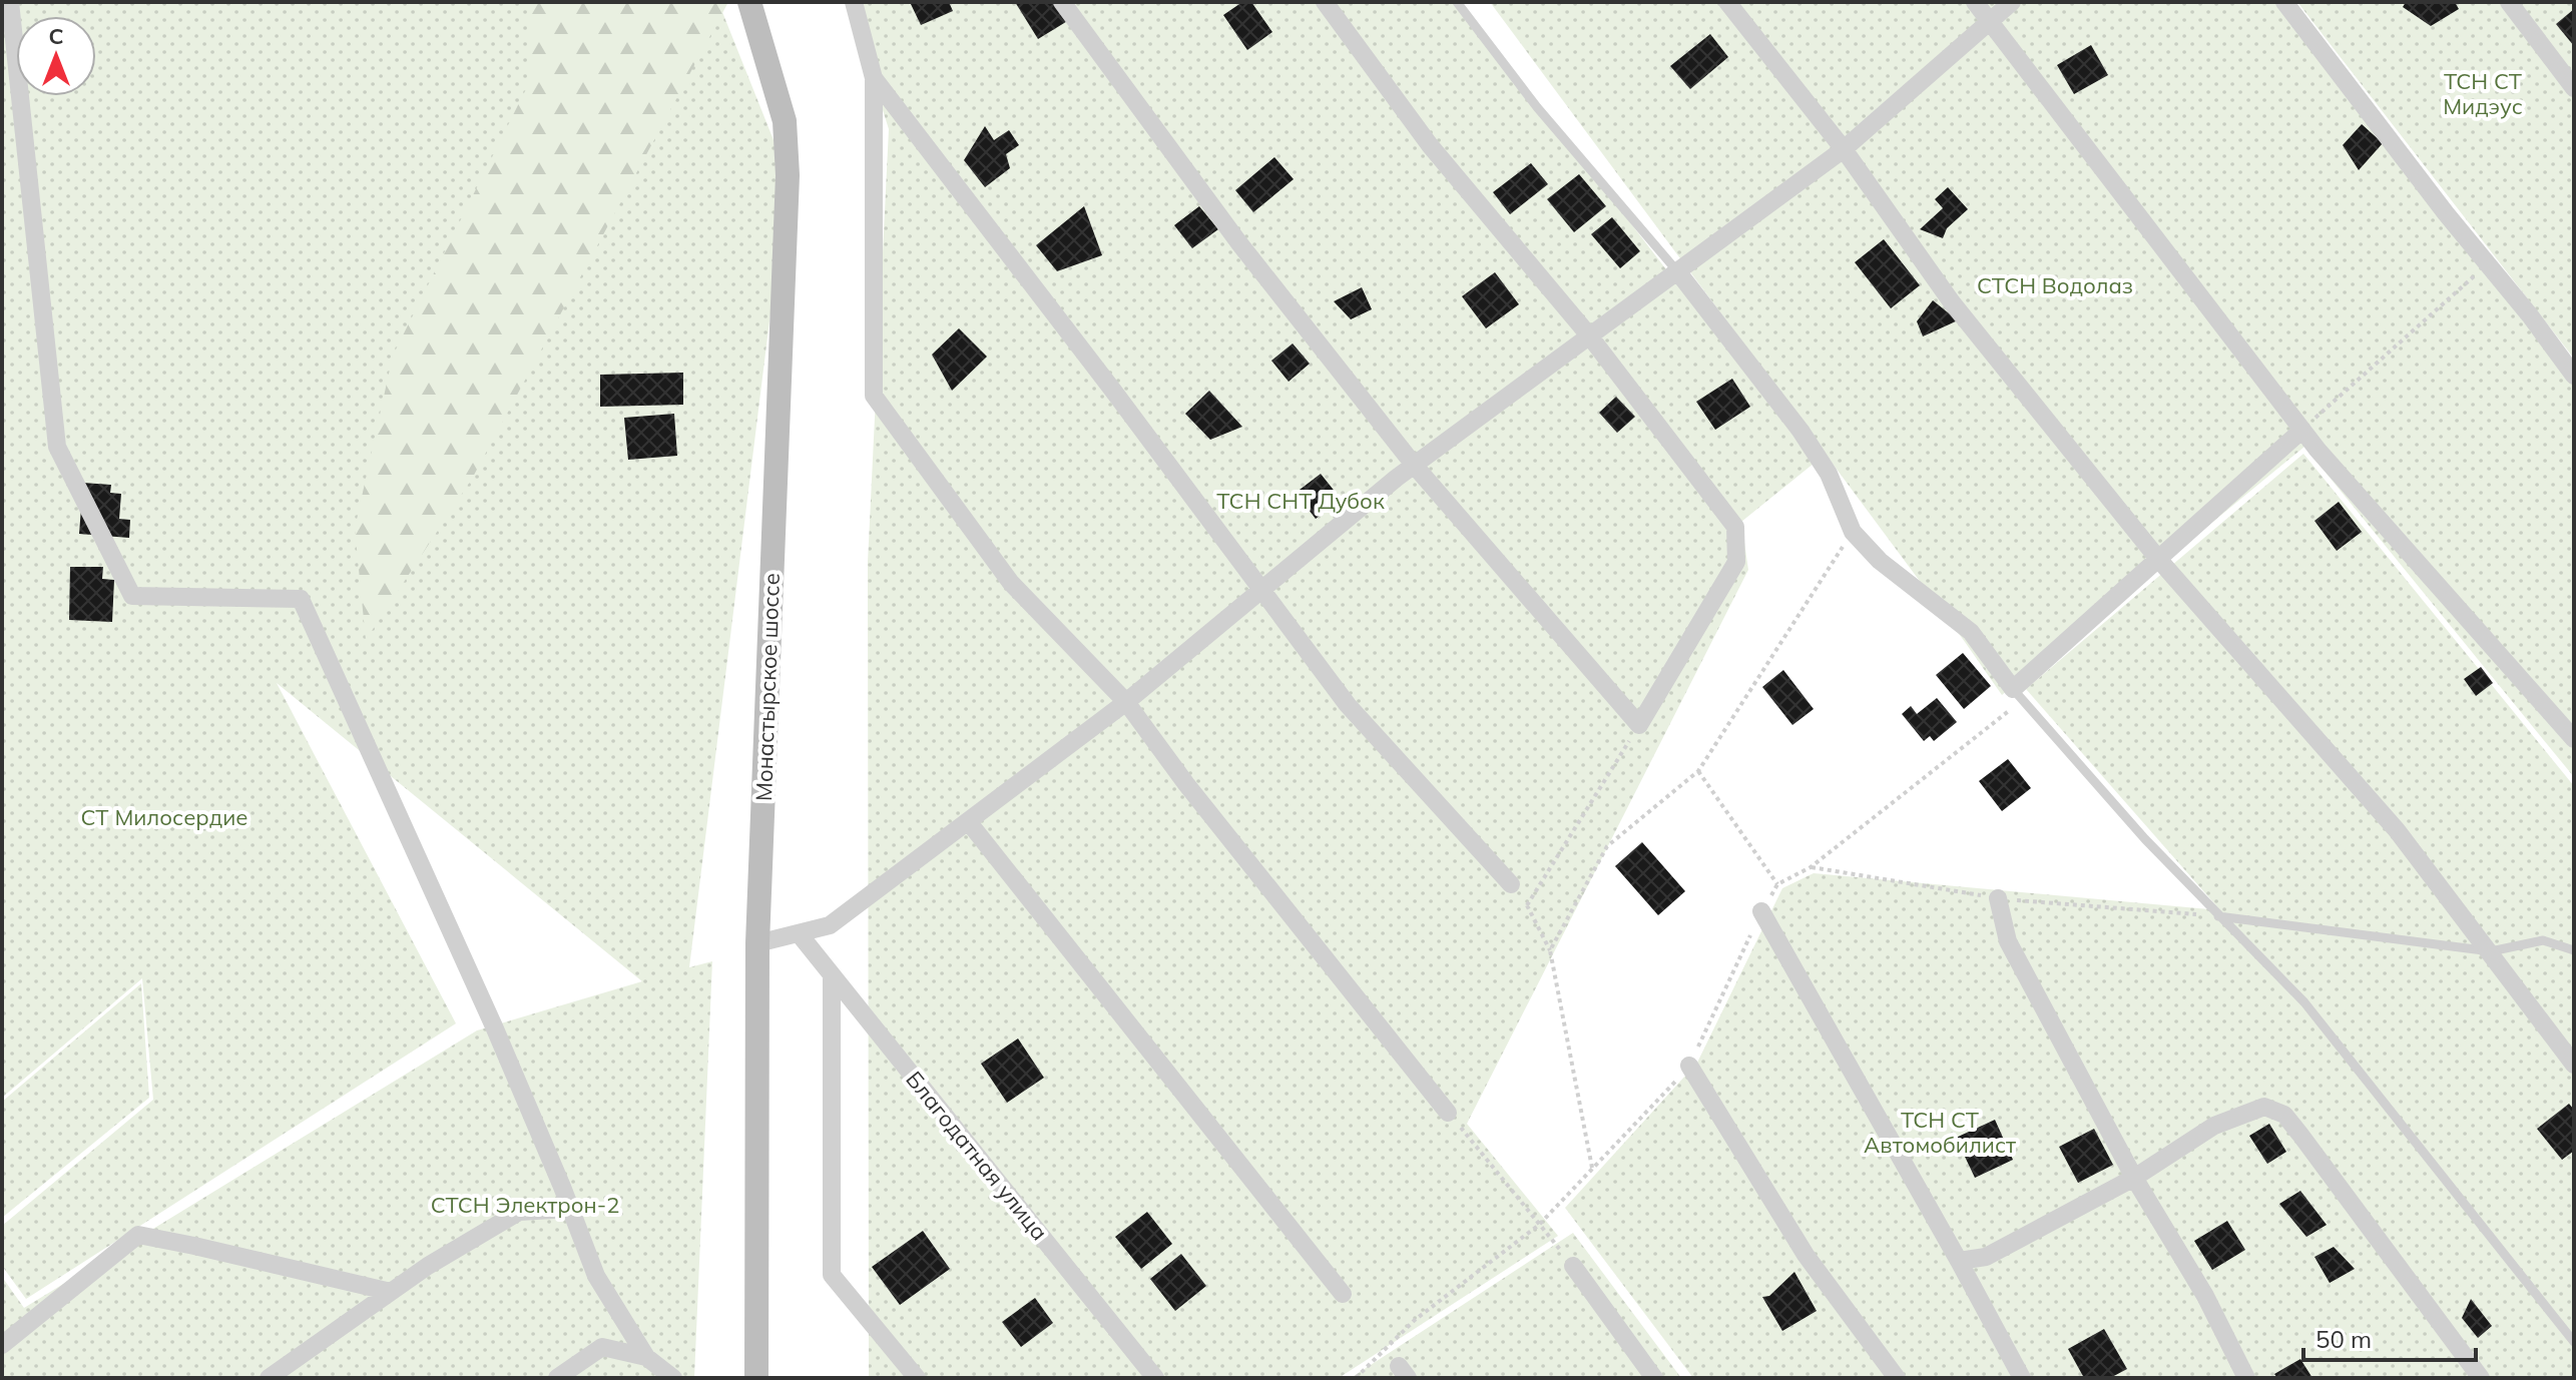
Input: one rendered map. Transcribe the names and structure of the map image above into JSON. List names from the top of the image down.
{
  "streets": {
    "main road": ["Монастырское шоссе"],
    "street": ["Благодатная улица"]
  },
  "parks": [
    "ТСН СТ Мидэус",
    "СТСН Водолаз",
    "ТСН СНТ Дубок",
    "СТ Милосердие",
    "ТСН СТ Автомобилист",
    "СТСН Электрон-2"
  ],
  "scale_bar": "50 m",
  "north": "top"
}
